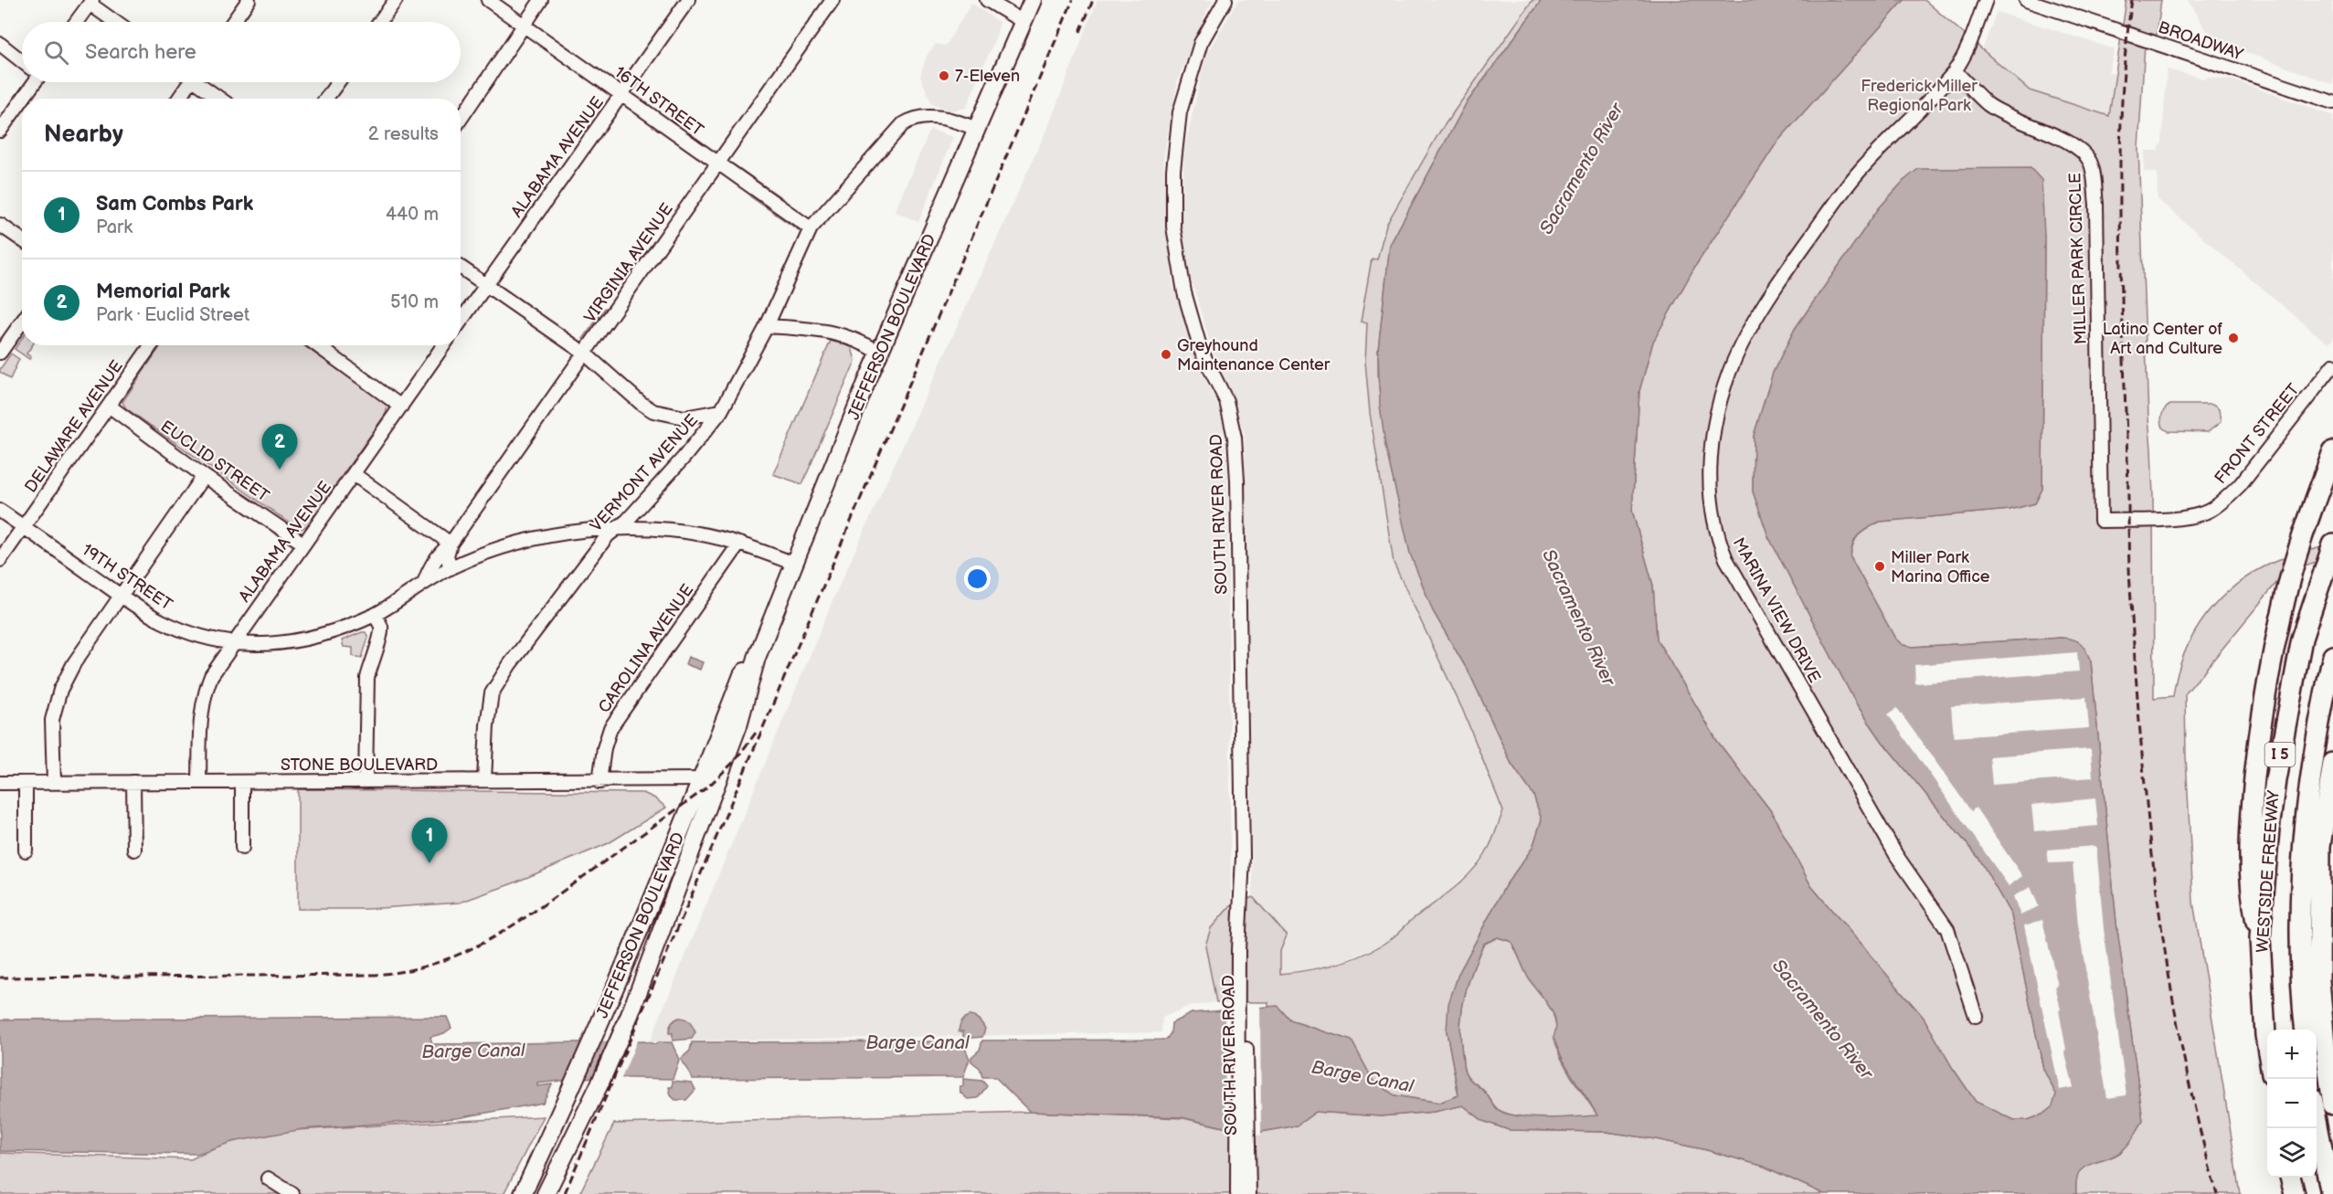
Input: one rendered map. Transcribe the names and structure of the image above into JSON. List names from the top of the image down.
{
  "streets": {
    "highway": ["I 5", "WESTSIDE FREEWAY"],
    "main road": ["JEFFERSON BOULEVARD"],
    "street": [
      "BROADWAY",
      "16TH STREET",
      "ALABAMA AVENUE",
      "MILLER PARK CIRCLE",
      "VIRGINIA AVENUE",
      "DELAWARE AVENUE",
      "FRONT STREET",
      "EUCLID STREET",
      "VERMONT AVENUE",
      "SOUTH RIVER ROAD",
      "19TH STREET",
      "MARINA VIEW DRIVE",
      "CAROLINA AVENUE",
      "STONE BOULEVARD"
    ]
  },
  "crossings": [
    ["16TH STREET", "ALABAMA AVENUE"],
    ["16TH STREET", "VIRGINIA AVENUE"],
    ["16TH STREET", "VERMONT AVENUE"],
    ["ALABAMA AVENUE", "EUCLID STREET"],
    ["ALABAMA AVENUE", "19TH STREET"],
    ["ALABAMA AVENUE", "STONE BOULEVARD"],
    ["MILLER PARK CIRCLE", "FRONT STREET"],
    ["MILLER PARK CIRCLE", "MARINA VIEW DRIVE"],
    ["VIRGINIA AVENUE", "19TH STREET"],
    ["JEFFERSON BOULEVARD", "VERMONT AVENUE"],
    ["JEFFERSON BOULEVARD", "STONE BOULEVARD"],
    ["DELAWARE AVENUE", "EUCLID STREET"],
    ["DELAWARE AVENUE", "19TH STREET"],
    ["VERMONT AVENUE", "STONE BOULEVARD"],
    ["CAROLINA AVENUE", "STONE BOULEVARD"]
  ],
  "water": ["Sacramento River", "Barge Canal"],
  "parks": ["Frederick Miller Regional Park"],
  "places": [
    "7-Eleven",
    "Latino Center of Art and Culture",
    "Greyhound Maintenance Center",
    "Miller Park Marina Office"
  ],
  "page": {
    "search": "Search here",
    "heading": ["Nearby", "2 results"],
    "list": [
      {
        "mark": "1",
        "name": "Sam Combs Park",
        "note": "Park",
        "value": "440 m"
      },
      {
        "mark": "2",
        "name": "Memorial Park",
        "note": "Park · Euclid Street",
        "value": "510 m"
      }
    ],
    "pins": ["2", "1"],
    "map_buttons": ["+", "−"]
  }
}
